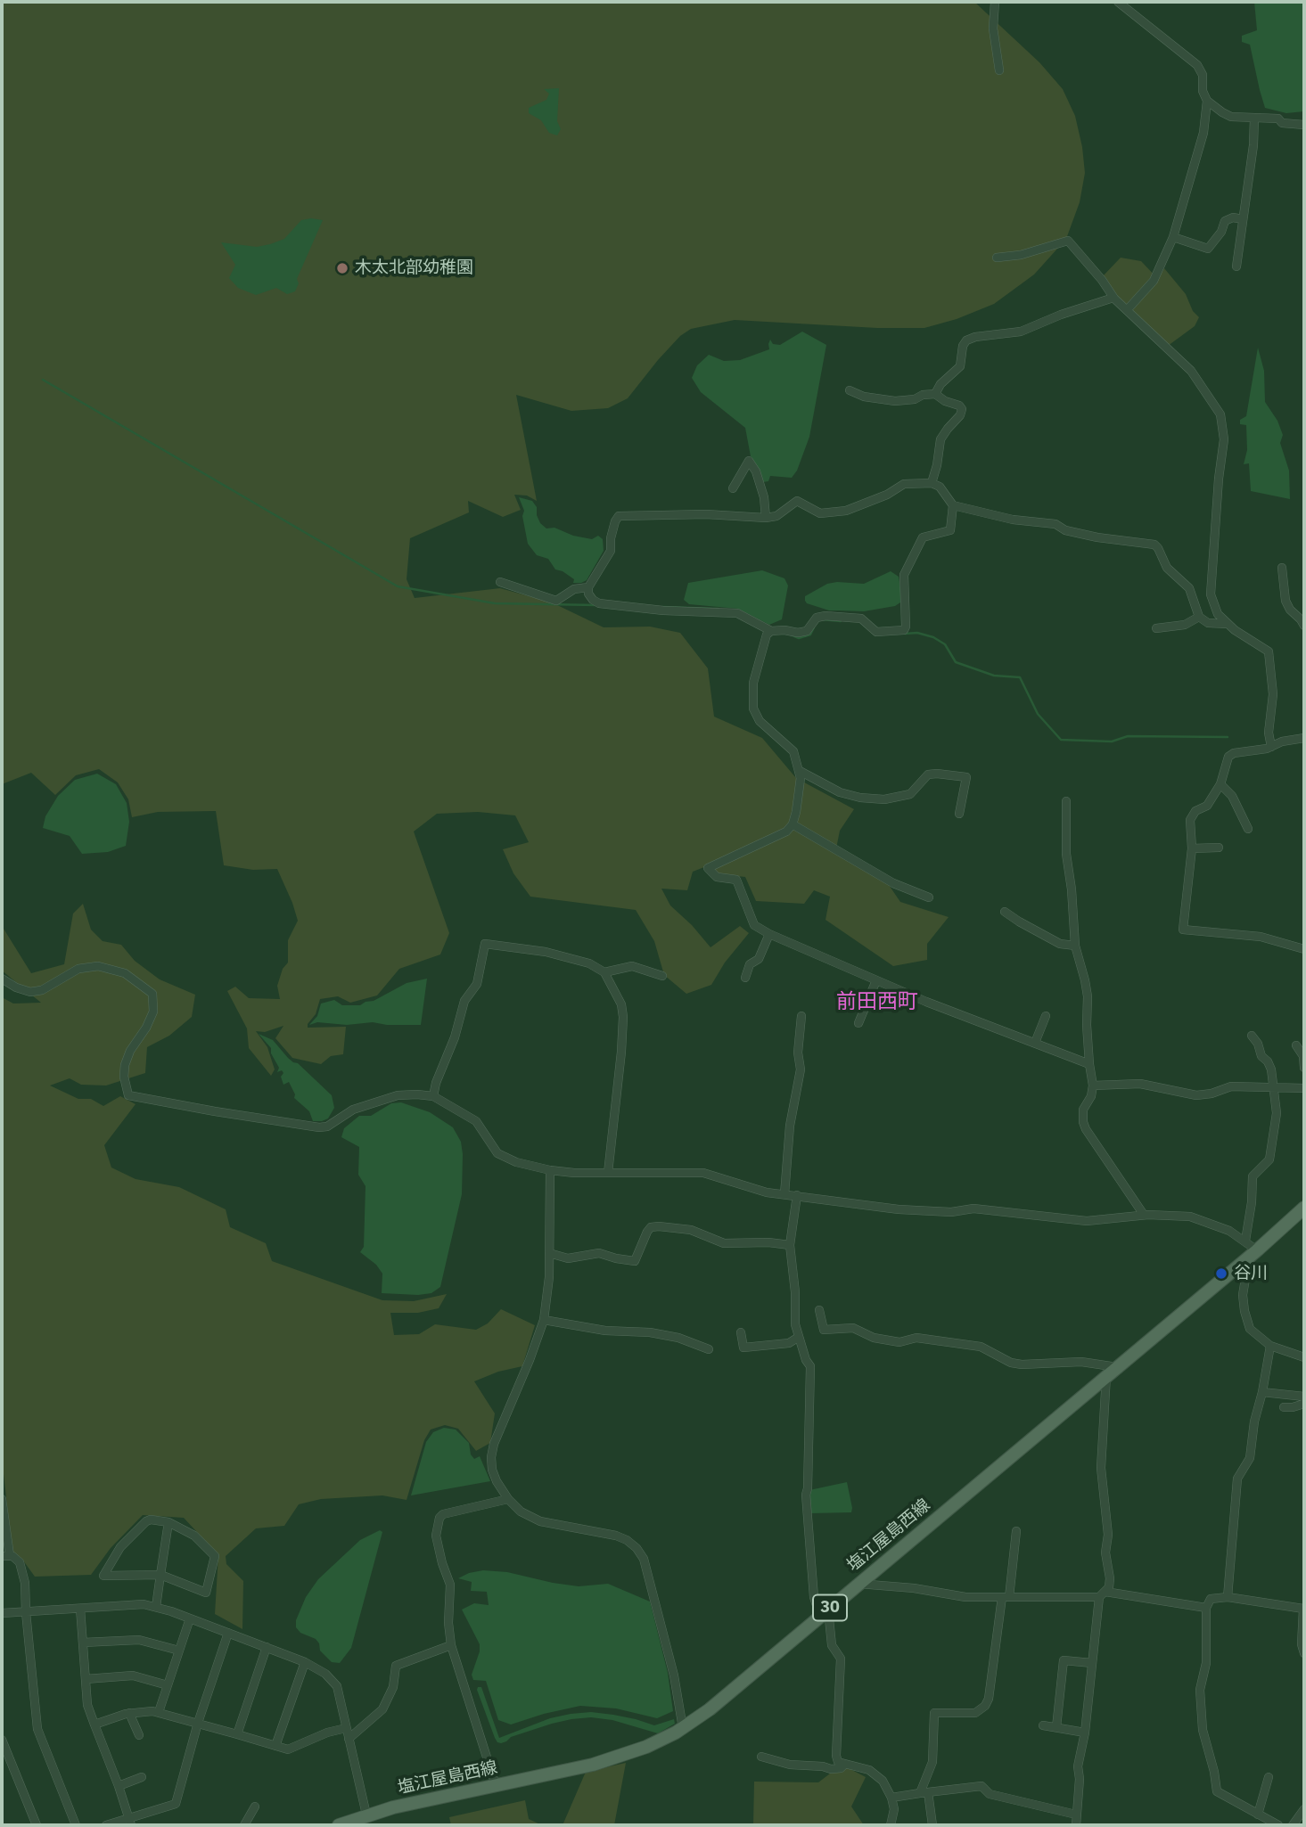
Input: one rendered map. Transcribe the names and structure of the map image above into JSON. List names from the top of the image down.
{
  "streets": {
    "main road": ["塩江屋島西線", "30"]
  },
  "districts": ["前田西町"],
  "places": ["木太北部幼稚園", "谷川"]
}
